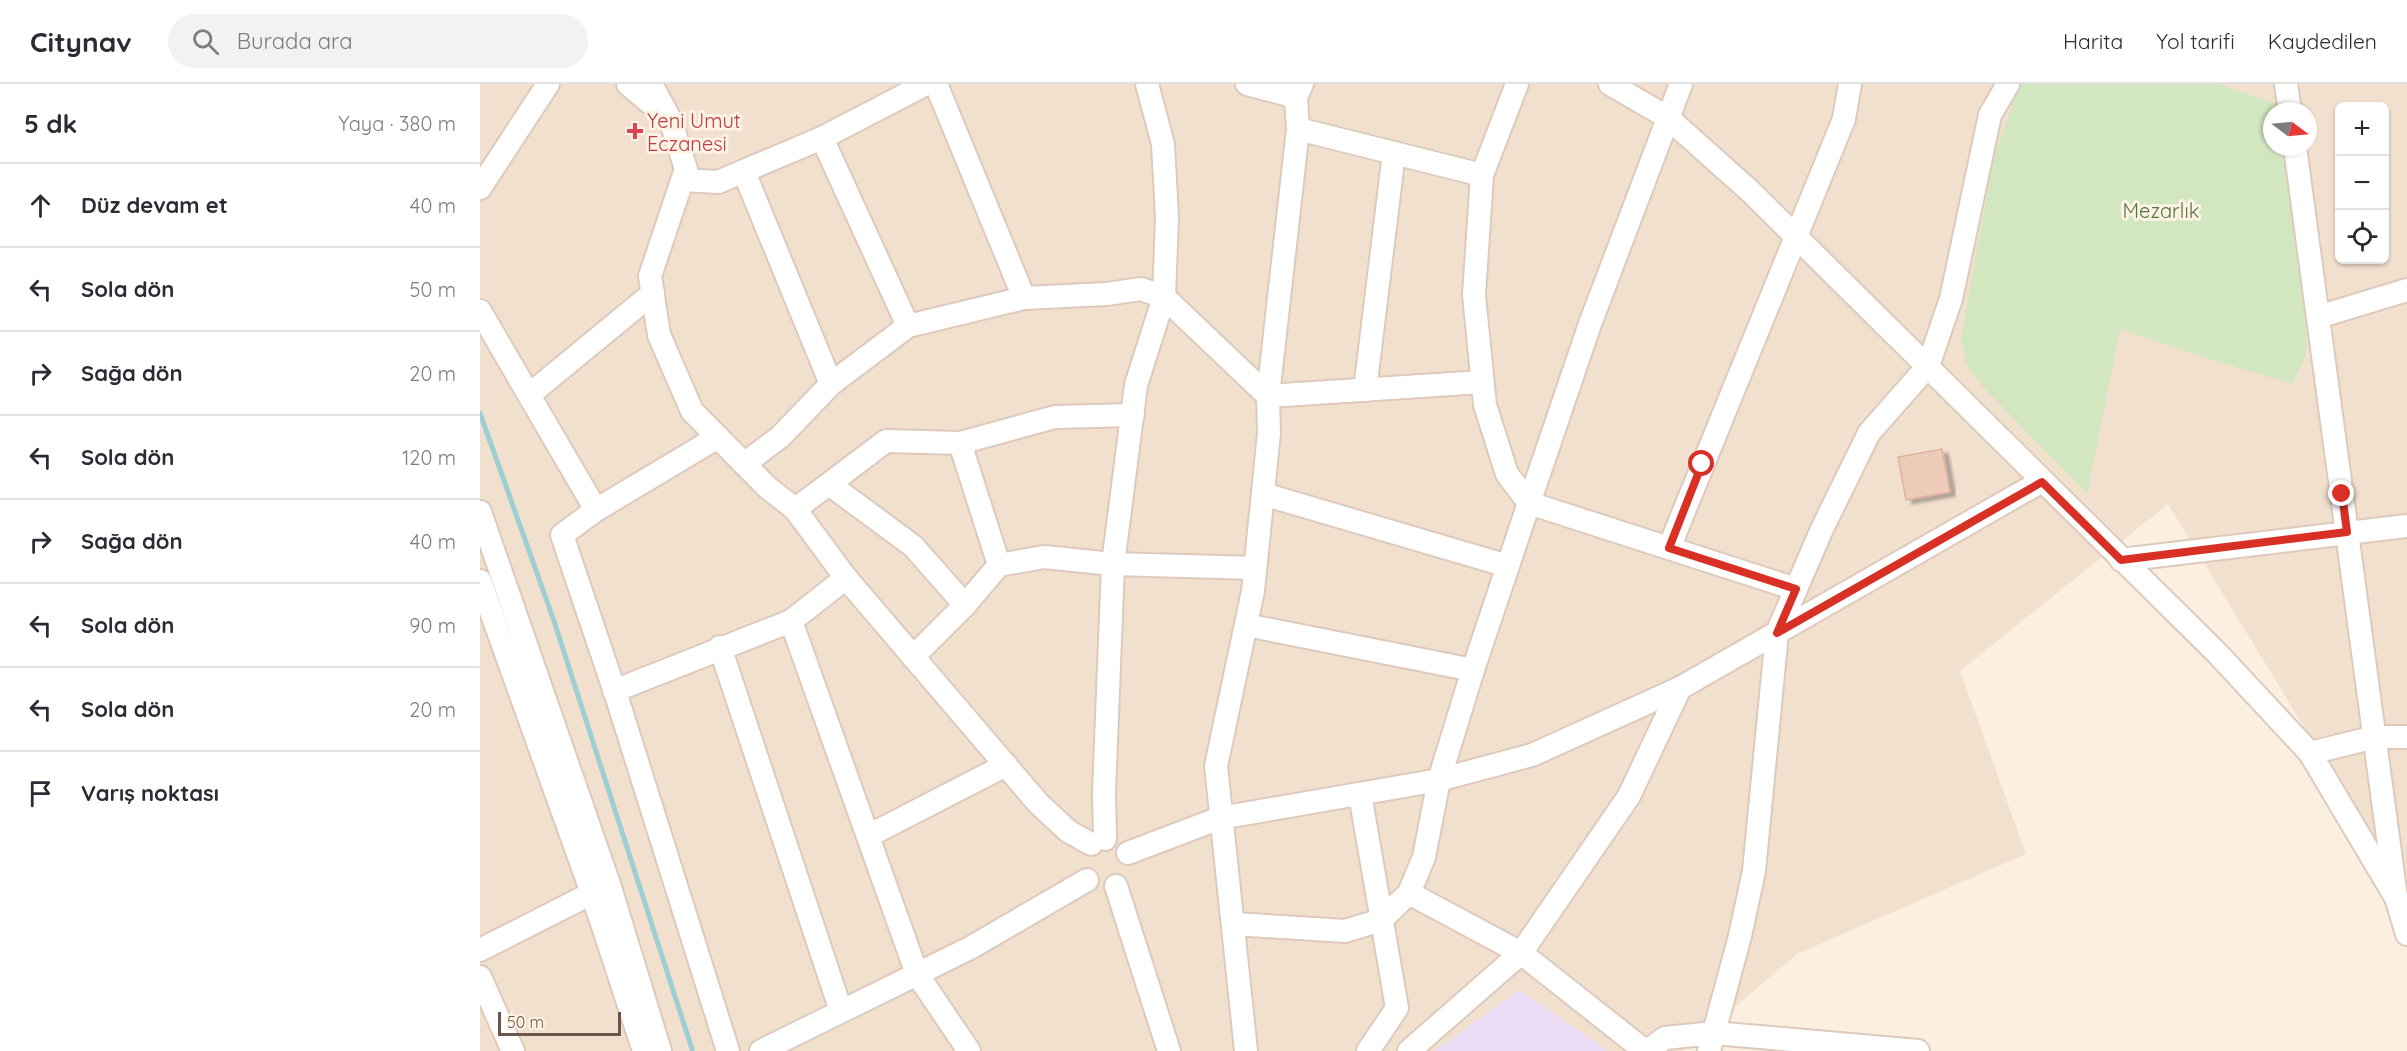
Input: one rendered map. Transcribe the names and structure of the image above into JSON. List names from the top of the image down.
{
  "parks": ["Mezarlık"],
  "places": {
    "health": ["Yeni Umut Eczanesi"]
  },
  "scale_bar": "50 m",
  "north": "right",
  "page": {
    "header": "Citynav",
    "search": "Burada ara",
    "nav": ["Harita", "Yol tarifi", "Kaydedilen"],
    "heading": ["5 dk", "Yaya · 380 m"],
    "map_buttons": ["+", "−"],
    "list": [
      ["Düz devam et", "40 m"],
      ["Sola dön", "50 m"],
      ["Sağa dön", "20 m"],
      ["Sola dön", "120 m"],
      ["Sağa dön", "40 m"],
      ["Sola dön", "90 m"],
      ["Sola dön", "20 m"],
      "Varış noktası"
    ],
    "scale": "50 m"
  }
}
